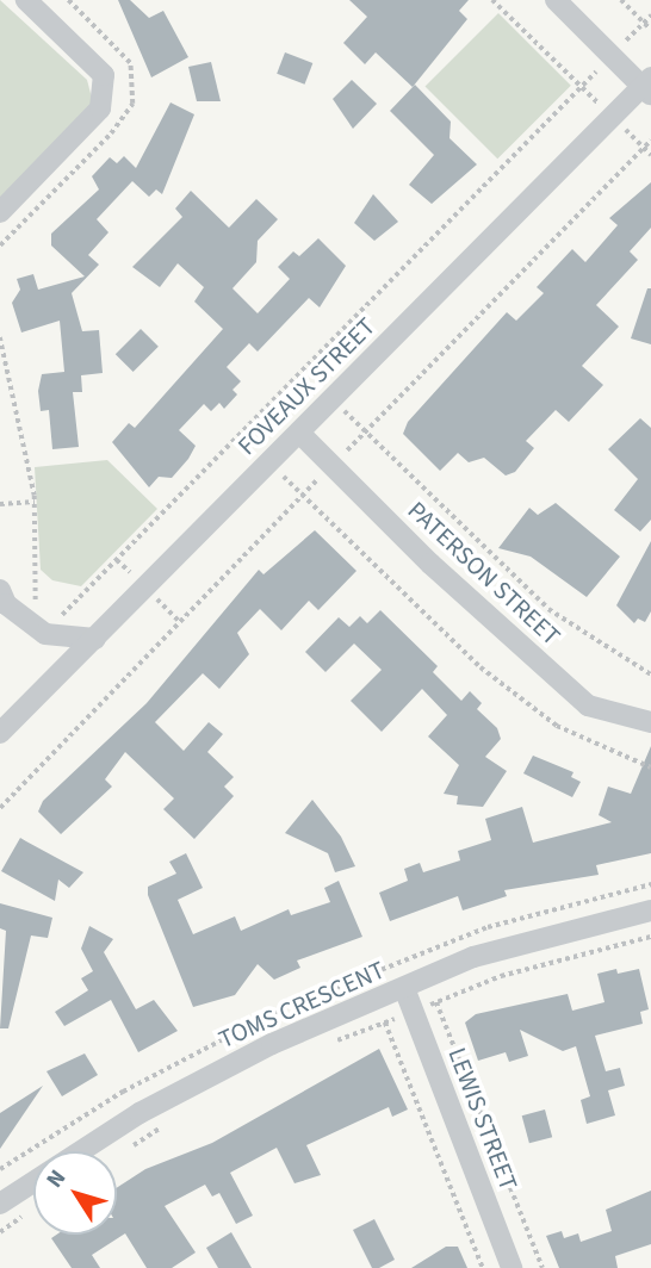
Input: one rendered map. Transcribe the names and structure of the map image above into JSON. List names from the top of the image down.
{
  "streets": {
    "street": [
      "FOVEAUX STREET",
      "PATERSON STREET",
      "TOMS CRESCENT",
      "LEWIS STREET"
    ]
  },
  "crossings": [
    ["FOVEAUX STREET", "PATERSON STREET"],
    ["TOMS CRESCENT", "LEWIS STREET"]
  ],
  "north": "top left"
}
